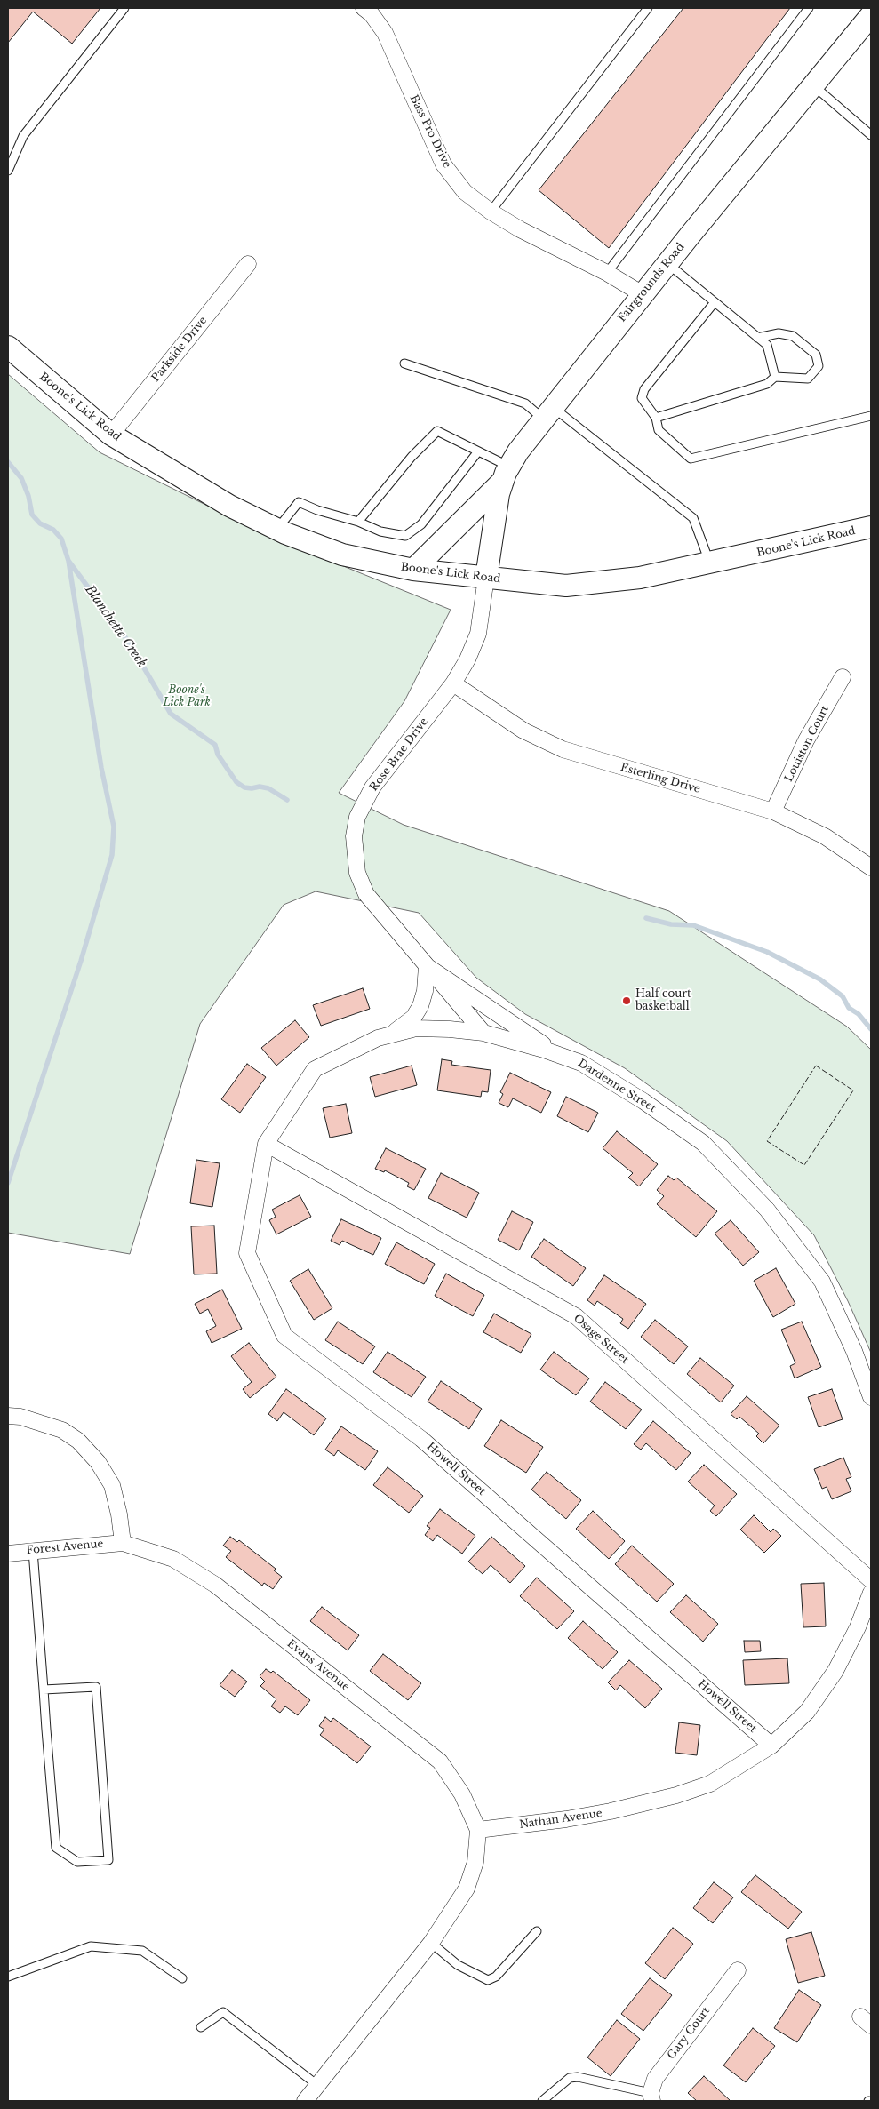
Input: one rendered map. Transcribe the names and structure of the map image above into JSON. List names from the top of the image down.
{
  "streets": {
    "street": [
      "Bass Pro Drive",
      "Fairgrounds Road",
      "Parkside Drive",
      "Boone's Lick Road",
      "Louiston Court",
      "Rose Brae Drive",
      "Esterling Drive",
      "Dardenne Street",
      "Osage Street",
      "Howell Street",
      "Forest Avenue",
      "Evans Avenue",
      "Nathan Avenue",
      "Gary Court"
    ]
  },
  "crossings": [
    ["Bass Pro Drive", "Fairgrounds Road"],
    ["Fairgrounds Road", "Boone's Lick Road"],
    ["Fairgrounds Road", "Rose Brae Drive"],
    ["Parkside Drive", "Boone's Lick Road"],
    ["Boone's Lick Road", "Rose Brae Drive"],
    ["Louiston Court", "Esterling Drive"],
    ["Rose Brae Drive", "Esterling Drive"],
    ["Rose Brae Drive", "Dardenne Street"],
    ["Dardenne Street", "Osage Street"],
    ["Dardenne Street", "Howell Street"],
    ["Osage Street", "Howell Street"],
    ["Howell Street", "Nathan Avenue"],
    ["Forest Avenue", "Evans Avenue"],
    ["Evans Avenue", "Nathan Avenue"]
  ],
  "water": ["Blanchette Creek"],
  "parks": ["Boone's Lick Park"],
  "places": ["Half court basketball"]
}
